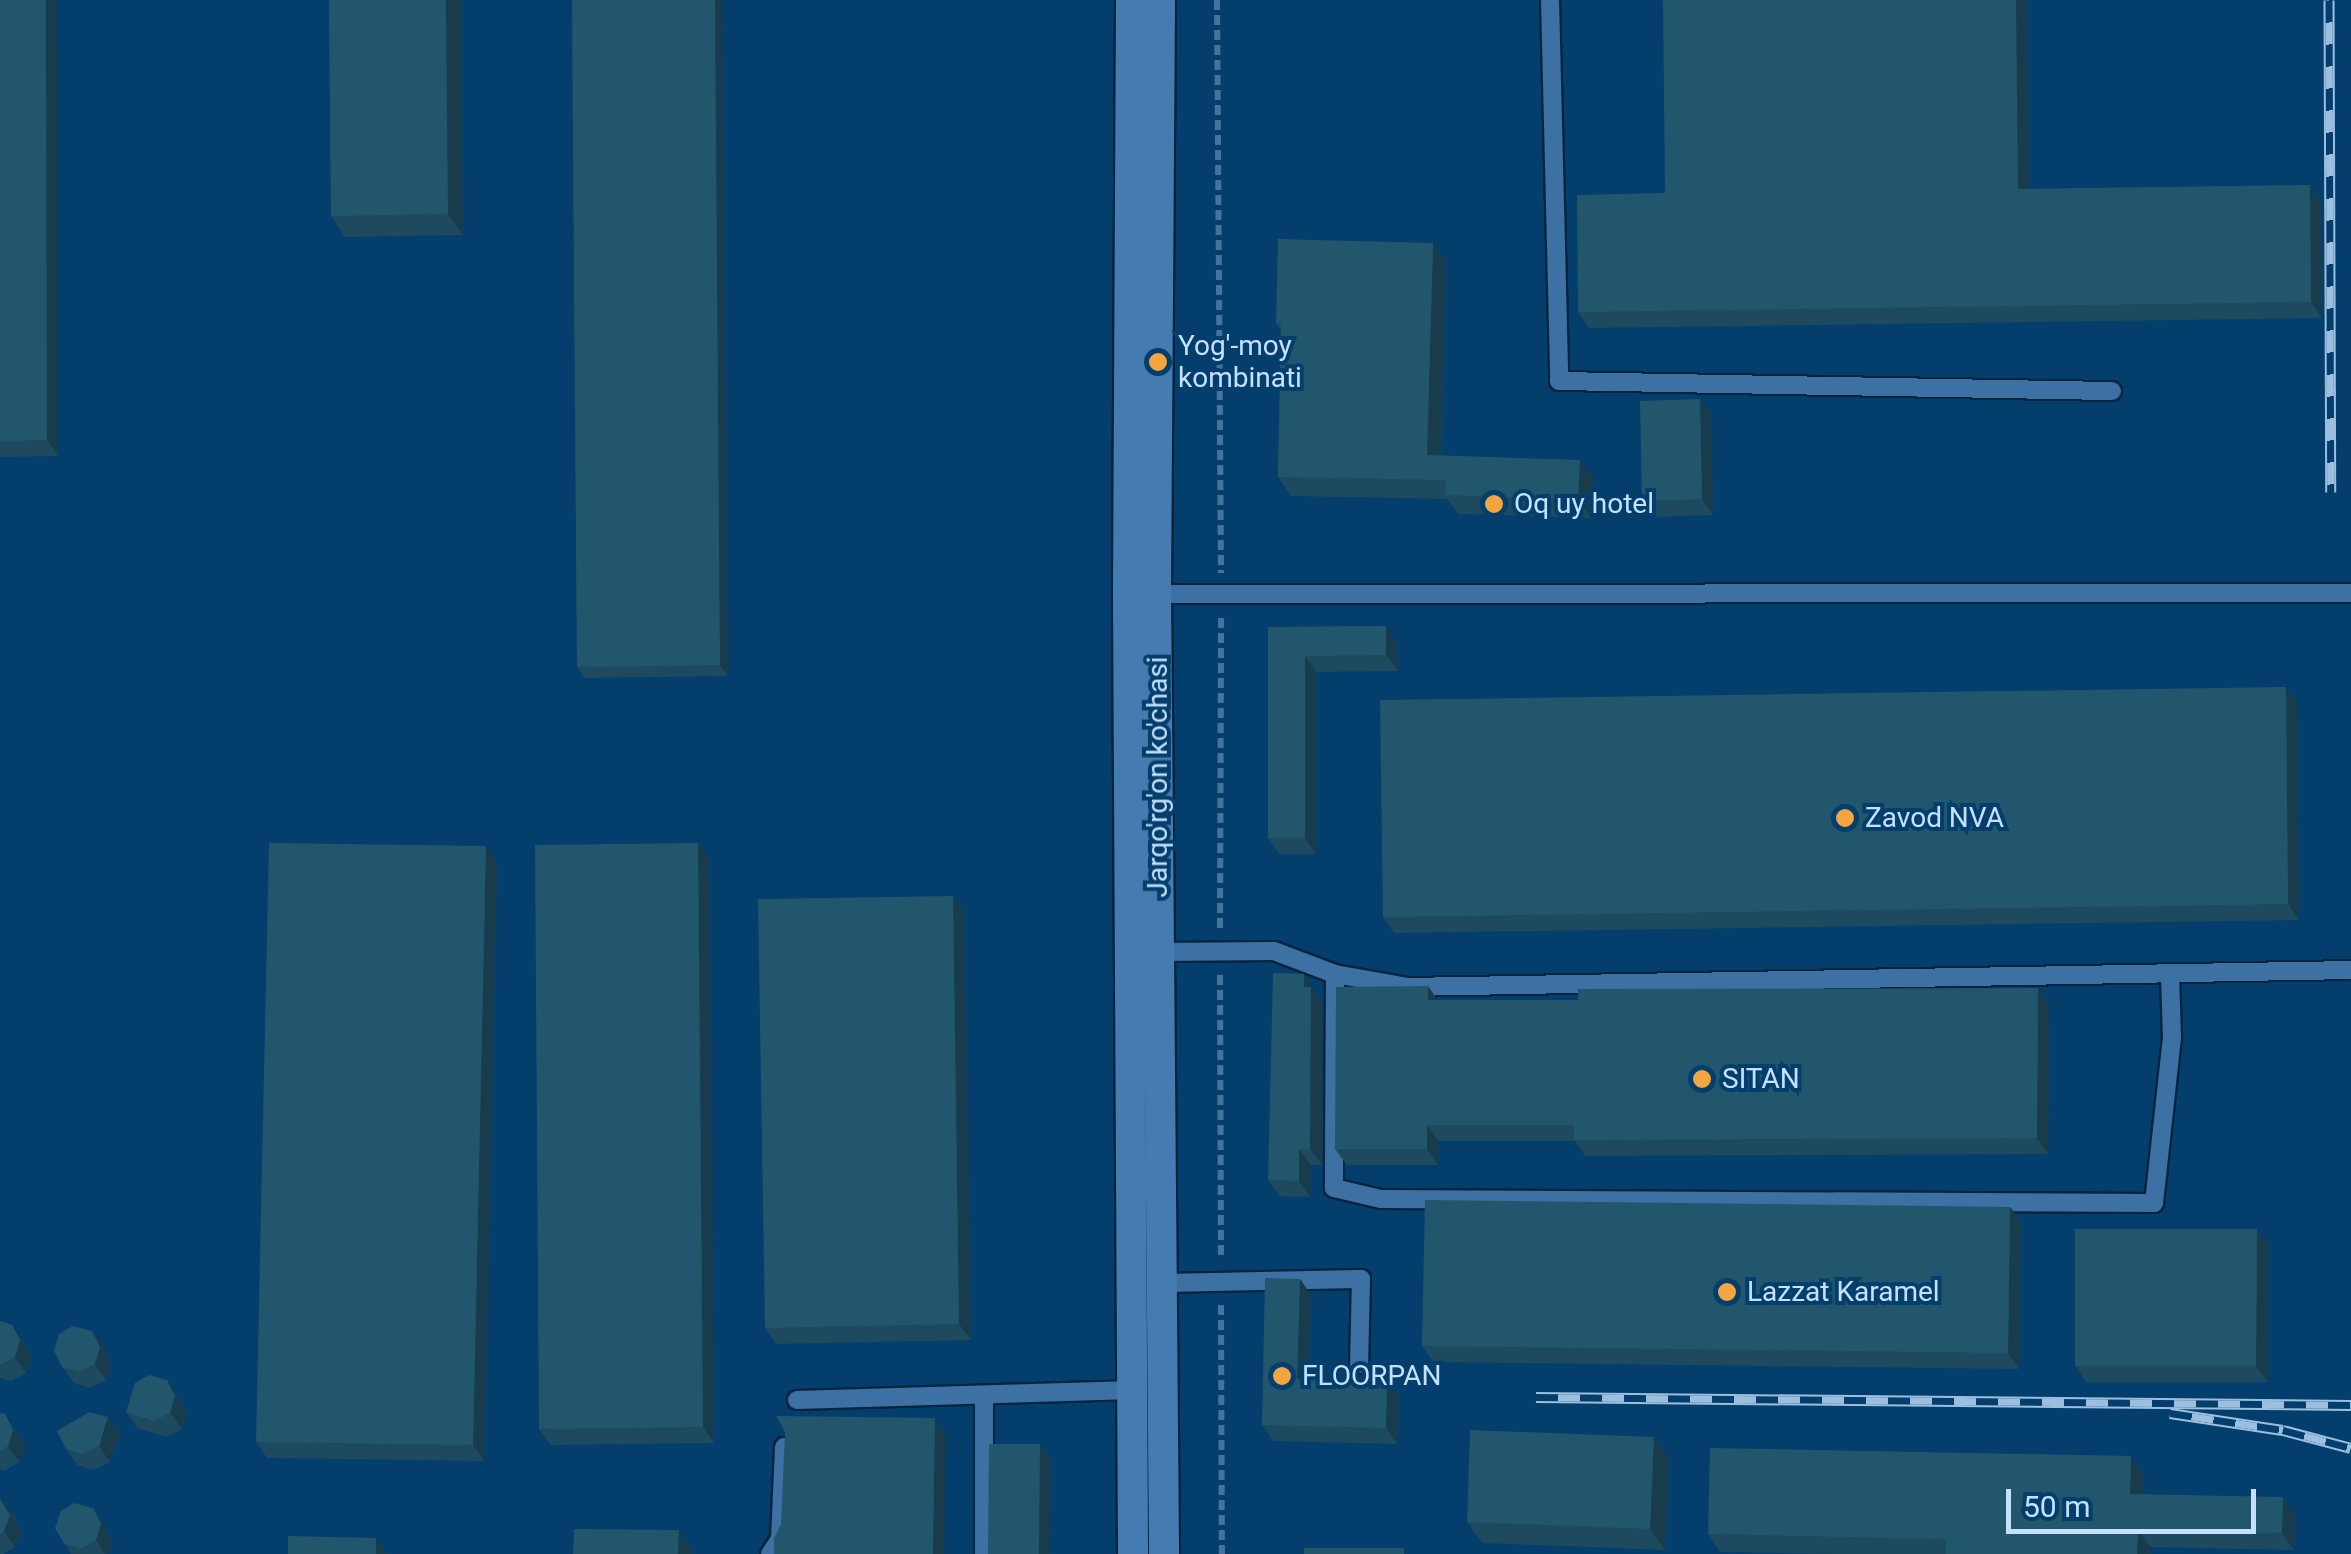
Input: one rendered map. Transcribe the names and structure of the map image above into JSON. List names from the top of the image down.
{
  "streets": {
    "main road": ["Jarqo'rg'on ko'chasi"]
  },
  "places": [
    "Yog'-moy kombinati",
    "Oq uy hotel",
    "Zavod NVA",
    "SITAN",
    "Lazzat Karamel",
    "FLOORPAN"
  ],
  "scale_bar": "50 m"
}
